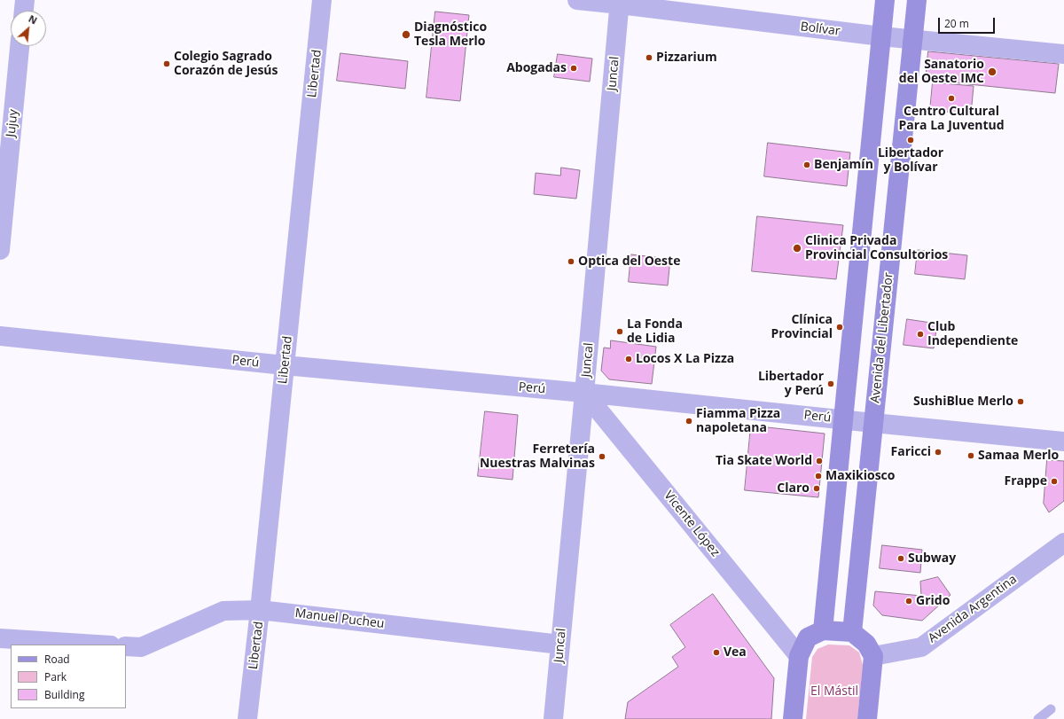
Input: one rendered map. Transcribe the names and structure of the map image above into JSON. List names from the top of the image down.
{
  "streets": {
    "main road": ["Avenida del Libertador"],
    "street": [
      "Bolívar",
      "Libertad",
      "Juncal",
      "Jujuy",
      "Perú",
      "Vicente López",
      "Avenida Argentina",
      "Manuel Pucheu"
    ]
  },
  "crossings": [
    ["Bolívar", "Juncal"],
    ["Bolívar", "Avenida del Libertador"],
    ["Libertad", "Perú"],
    ["Libertad", "Manuel Pucheu"],
    ["Juncal", "Perú"],
    ["Juncal", "Vicente López"],
    ["Juncal", "Manuel Pucheu"],
    ["Avenida del Libertador", "Perú"],
    ["Perú", "Vicente López"]
  ],
  "parks": ["El Mástil"],
  "places": [
    "Diagnóstico Tesla Merlo",
    "Pizzarium",
    "Colegio Sagrado Corazón de Jesús",
    "Abogadas",
    "Sanatorio del Oeste IMC",
    "Centro Cultural Para La Juventud",
    "Libertador y Bolívar",
    "Benjamín",
    "Clinica Privada Provincial Consultorios",
    "Optica del Oeste",
    "Clínica Provincial",
    "La Fonda de Lidia",
    "Club Independiente",
    "Locos X La Pizza",
    "Libertador y Perú",
    "SushiBlue Merlo",
    "Fiamma Pizza napoletana",
    "Faricci",
    "Samaa Merlo",
    "Ferretería Nuestras Malvinas",
    "Tia Skate World",
    "Maxikiosco",
    "Frappe",
    "Claro",
    "Subway",
    "Grido",
    "Vea"
  ],
  "legend": ["Road", "Park", "Building"],
  "scale_bar": "20 m",
  "north": "top right"
}
